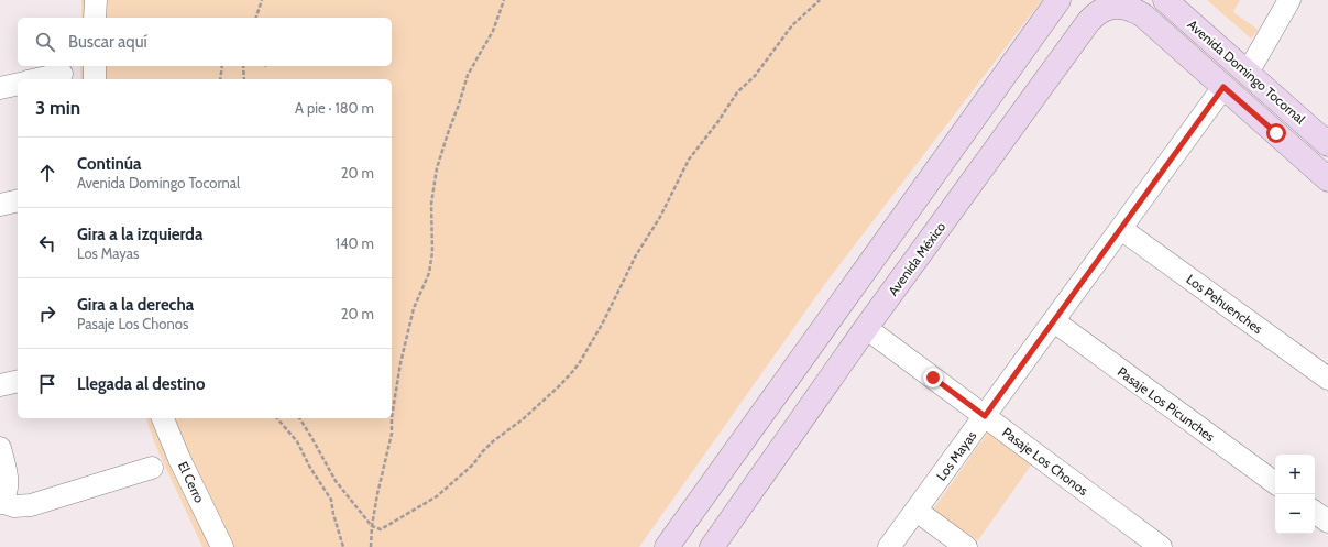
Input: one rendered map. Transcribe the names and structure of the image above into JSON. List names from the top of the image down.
{
  "streets": {
    "main road": ["Avenida Domingo Tocornal", "Avenida México"],
    "street": [
      "Los Pehuenches",
      "Pasaje Los Picunches",
      "Los Mayas",
      "Pasaje Los Chonos",
      "El Cerro"
    ]
  },
  "crossings": [
    ["Avenida Domingo Tocornal", "Avenida México"],
    ["Avenida Domingo Tocornal", "Los Mayas"],
    ["Avenida México", "Pasaje Los Chonos"],
    ["Los Pehuenches", "Los Mayas"],
    ["Pasaje Los Picunches", "Los Mayas"],
    ["Los Mayas", "Pasaje Los Chonos"]
  ],
  "page": {
    "search": "Buscar aquí",
    "heading": ["3 min", "A pie · 180 m"],
    "list": [
      ["Continúa", "Avenida Domingo Tocornal", "20 m"],
      ["Gira a la izquierda", "Los Mayas", "140 m"],
      ["Gira a la derecha", "Pasaje Los Chonos", "20 m"],
      "Llegada al destino"
    ],
    "map_buttons": ["+", "−"]
  }
}
